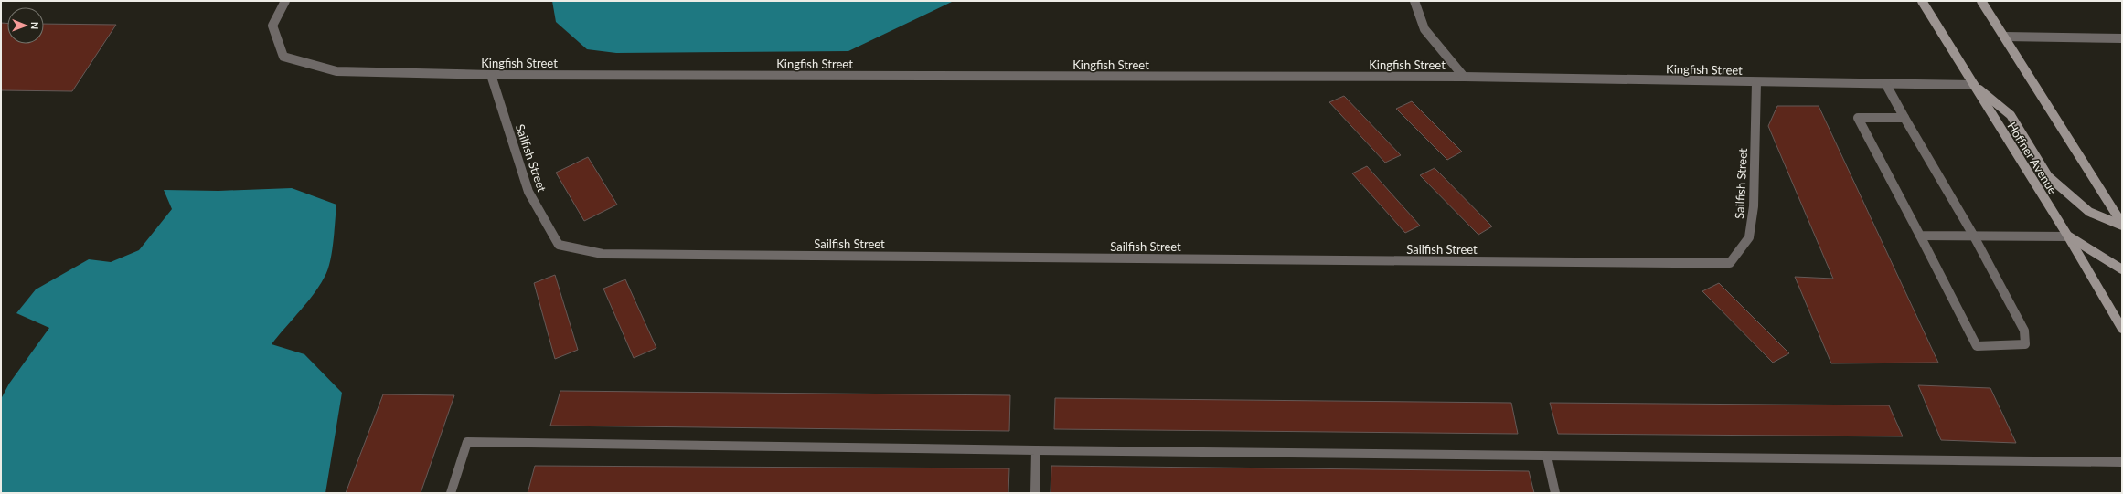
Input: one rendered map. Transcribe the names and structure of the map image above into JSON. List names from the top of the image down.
{
  "streets": {
    "main road": ["Hoffner Avenue"],
    "lane": ["Kingfish Street", "Sailfish Street"]
  },
  "crossings": [
    ["Kingfish Street", "Sailfish Street"],
    ["Kingfish Street", "Hoffner Avenue"]
  ],
  "north": "right"
}
